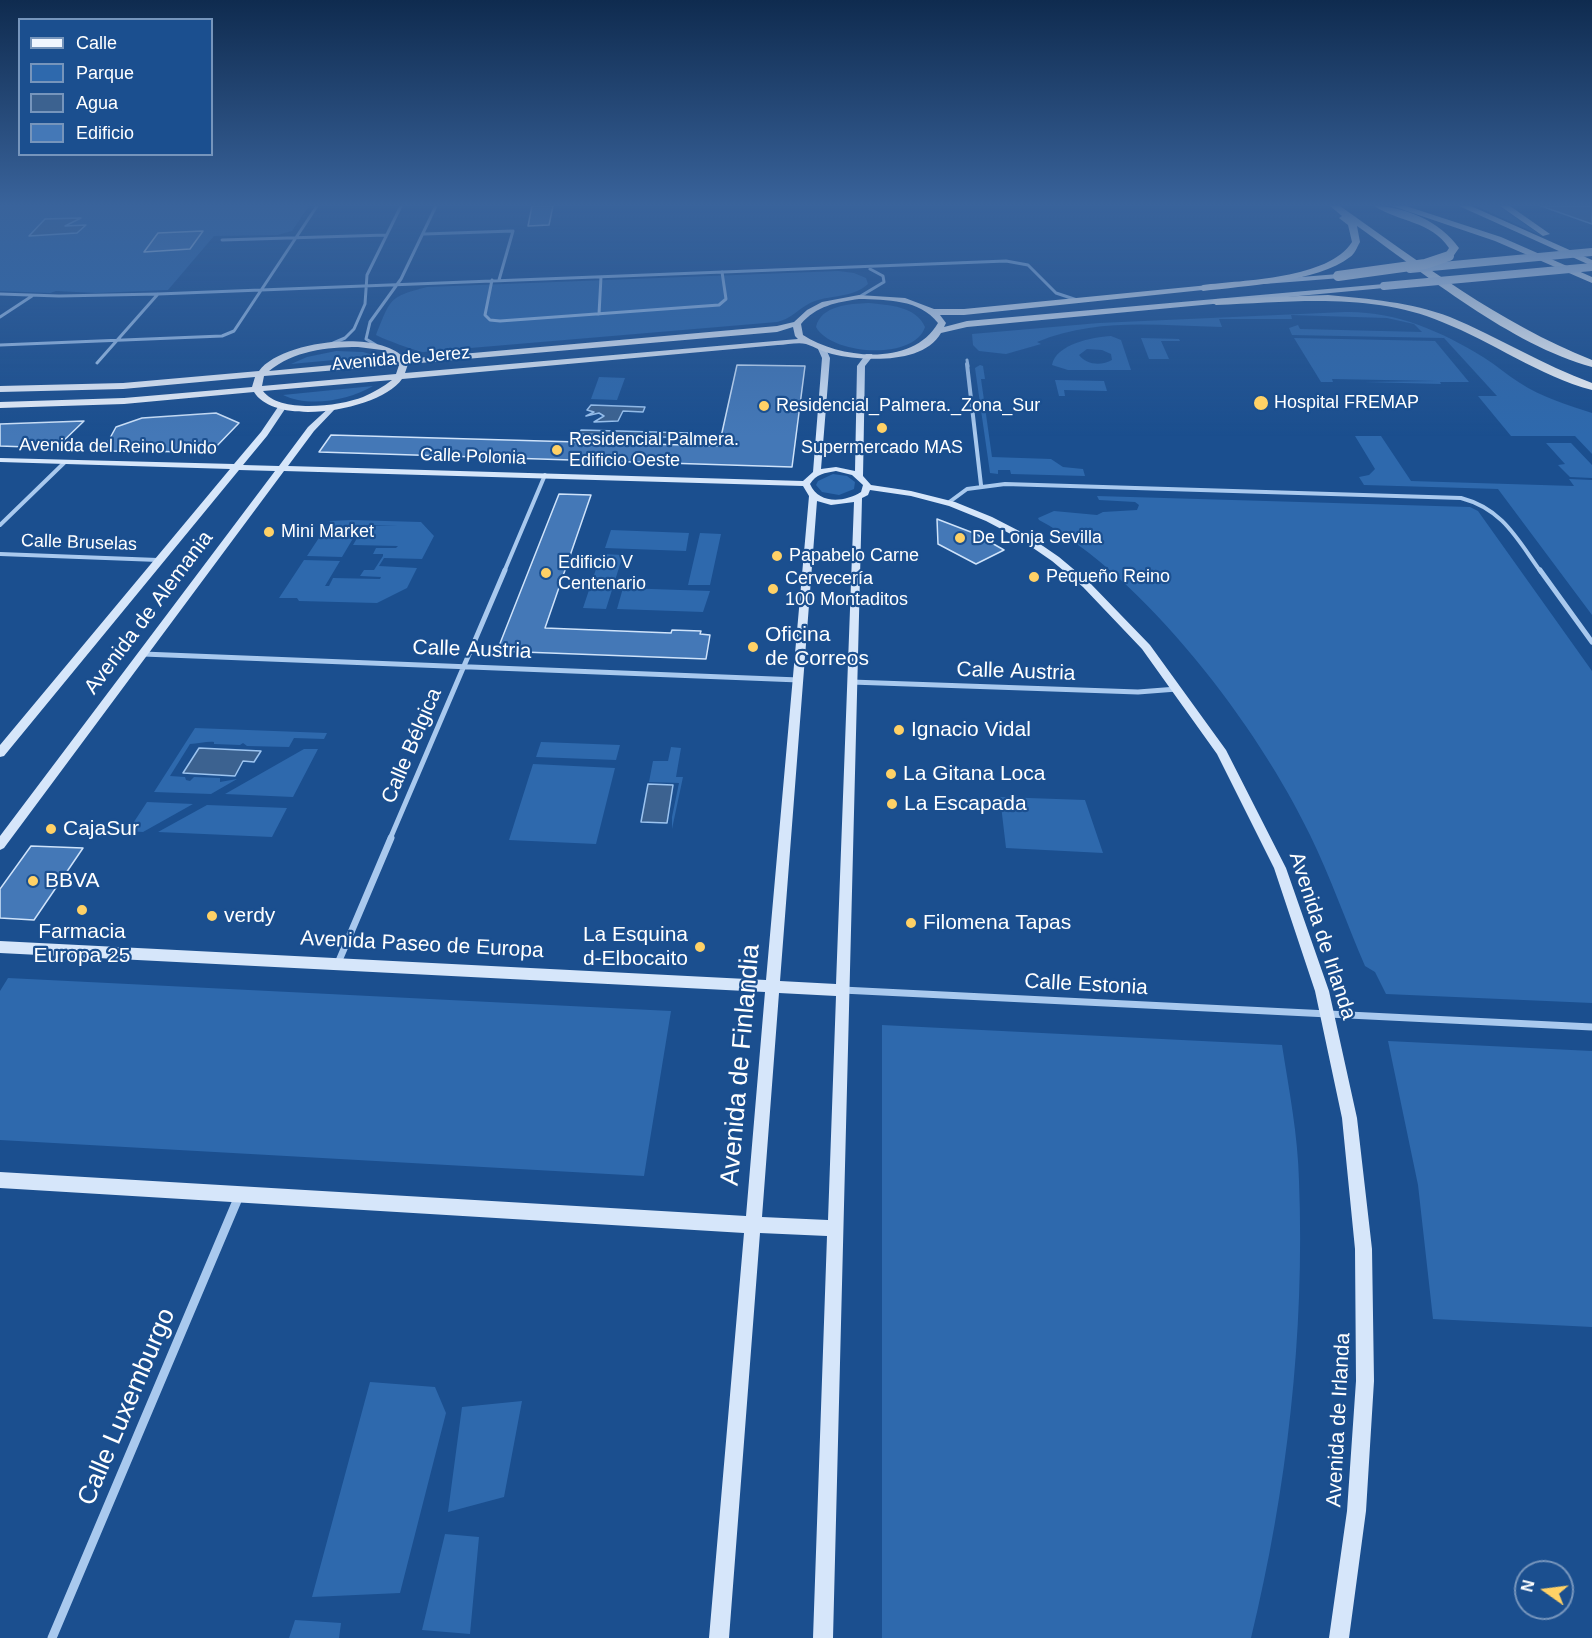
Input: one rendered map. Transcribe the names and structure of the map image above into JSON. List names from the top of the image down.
{
  "streets": {
    "main road": [
      "Avenida de Jerez",
      "Avenida del Reino Unido",
      "Calle Polonia",
      "Avenida de Alemania",
      "Avenida de Irlanda",
      "Avenida Paseo de Europa",
      "Avenida de Finlandia"
    ],
    "street": [
      "Calle Bruselas",
      "Calle Austria",
      "Calle Bélgica",
      "Calle Estonia",
      "Calle Luxemburgo"
    ]
  },
  "crossings": [
    ["Avenida del Reino Unido", "Calle Polonia"],
    ["Avenida del Reino Unido", "Avenida de Alemania"],
    ["Calle Polonia", "Avenida de Alemania"],
    ["Calle Polonia", "Calle Bélgica"],
    ["Calle Bruselas", "Avenida de Alemania"],
    ["Avenida de Alemania", "Calle Austria"],
    ["Calle Austria", "Calle Bélgica"],
    ["Calle Austria", "Avenida de Irlanda"],
    ["Calle Austria", "Avenida de Finlandia"],
    ["Calle Bélgica", "Avenida Paseo de Europa"],
    ["Avenida de Irlanda", "Calle Estonia"],
    ["Avenida de Irlanda", "Avenida de Finlandia"],
    ["Avenida Paseo de Europa", "Calle Estonia"],
    ["Avenida Paseo de Europa", "Avenida de Finlandia"]
  ],
  "places": [
    "Hospital FREMAP",
    "Residencial_Palmera._Zona_Sur",
    "Supermercado MAS",
    "Residencial Palmera. Edificio Oeste",
    "Mini Market",
    "De Lonja Sevilla",
    "Papabelo Carne",
    "Edificio V Centenario",
    "Pequeño Reino",
    "Cervecería 100 Montaditos",
    "Oficina de Correos",
    "Ignacio Vidal",
    "La Gitana Loca",
    "La Escapada",
    "CajaSur",
    "BBVA",
    "Farmacia Europa 25",
    "verdy",
    "Filomena Tapas",
    "La Esquina d-Elbocaito"
  ],
  "legend": [
    "Calle",
    "Parque",
    "Agua",
    "Edificio"
  ],
  "north": "left"
}
